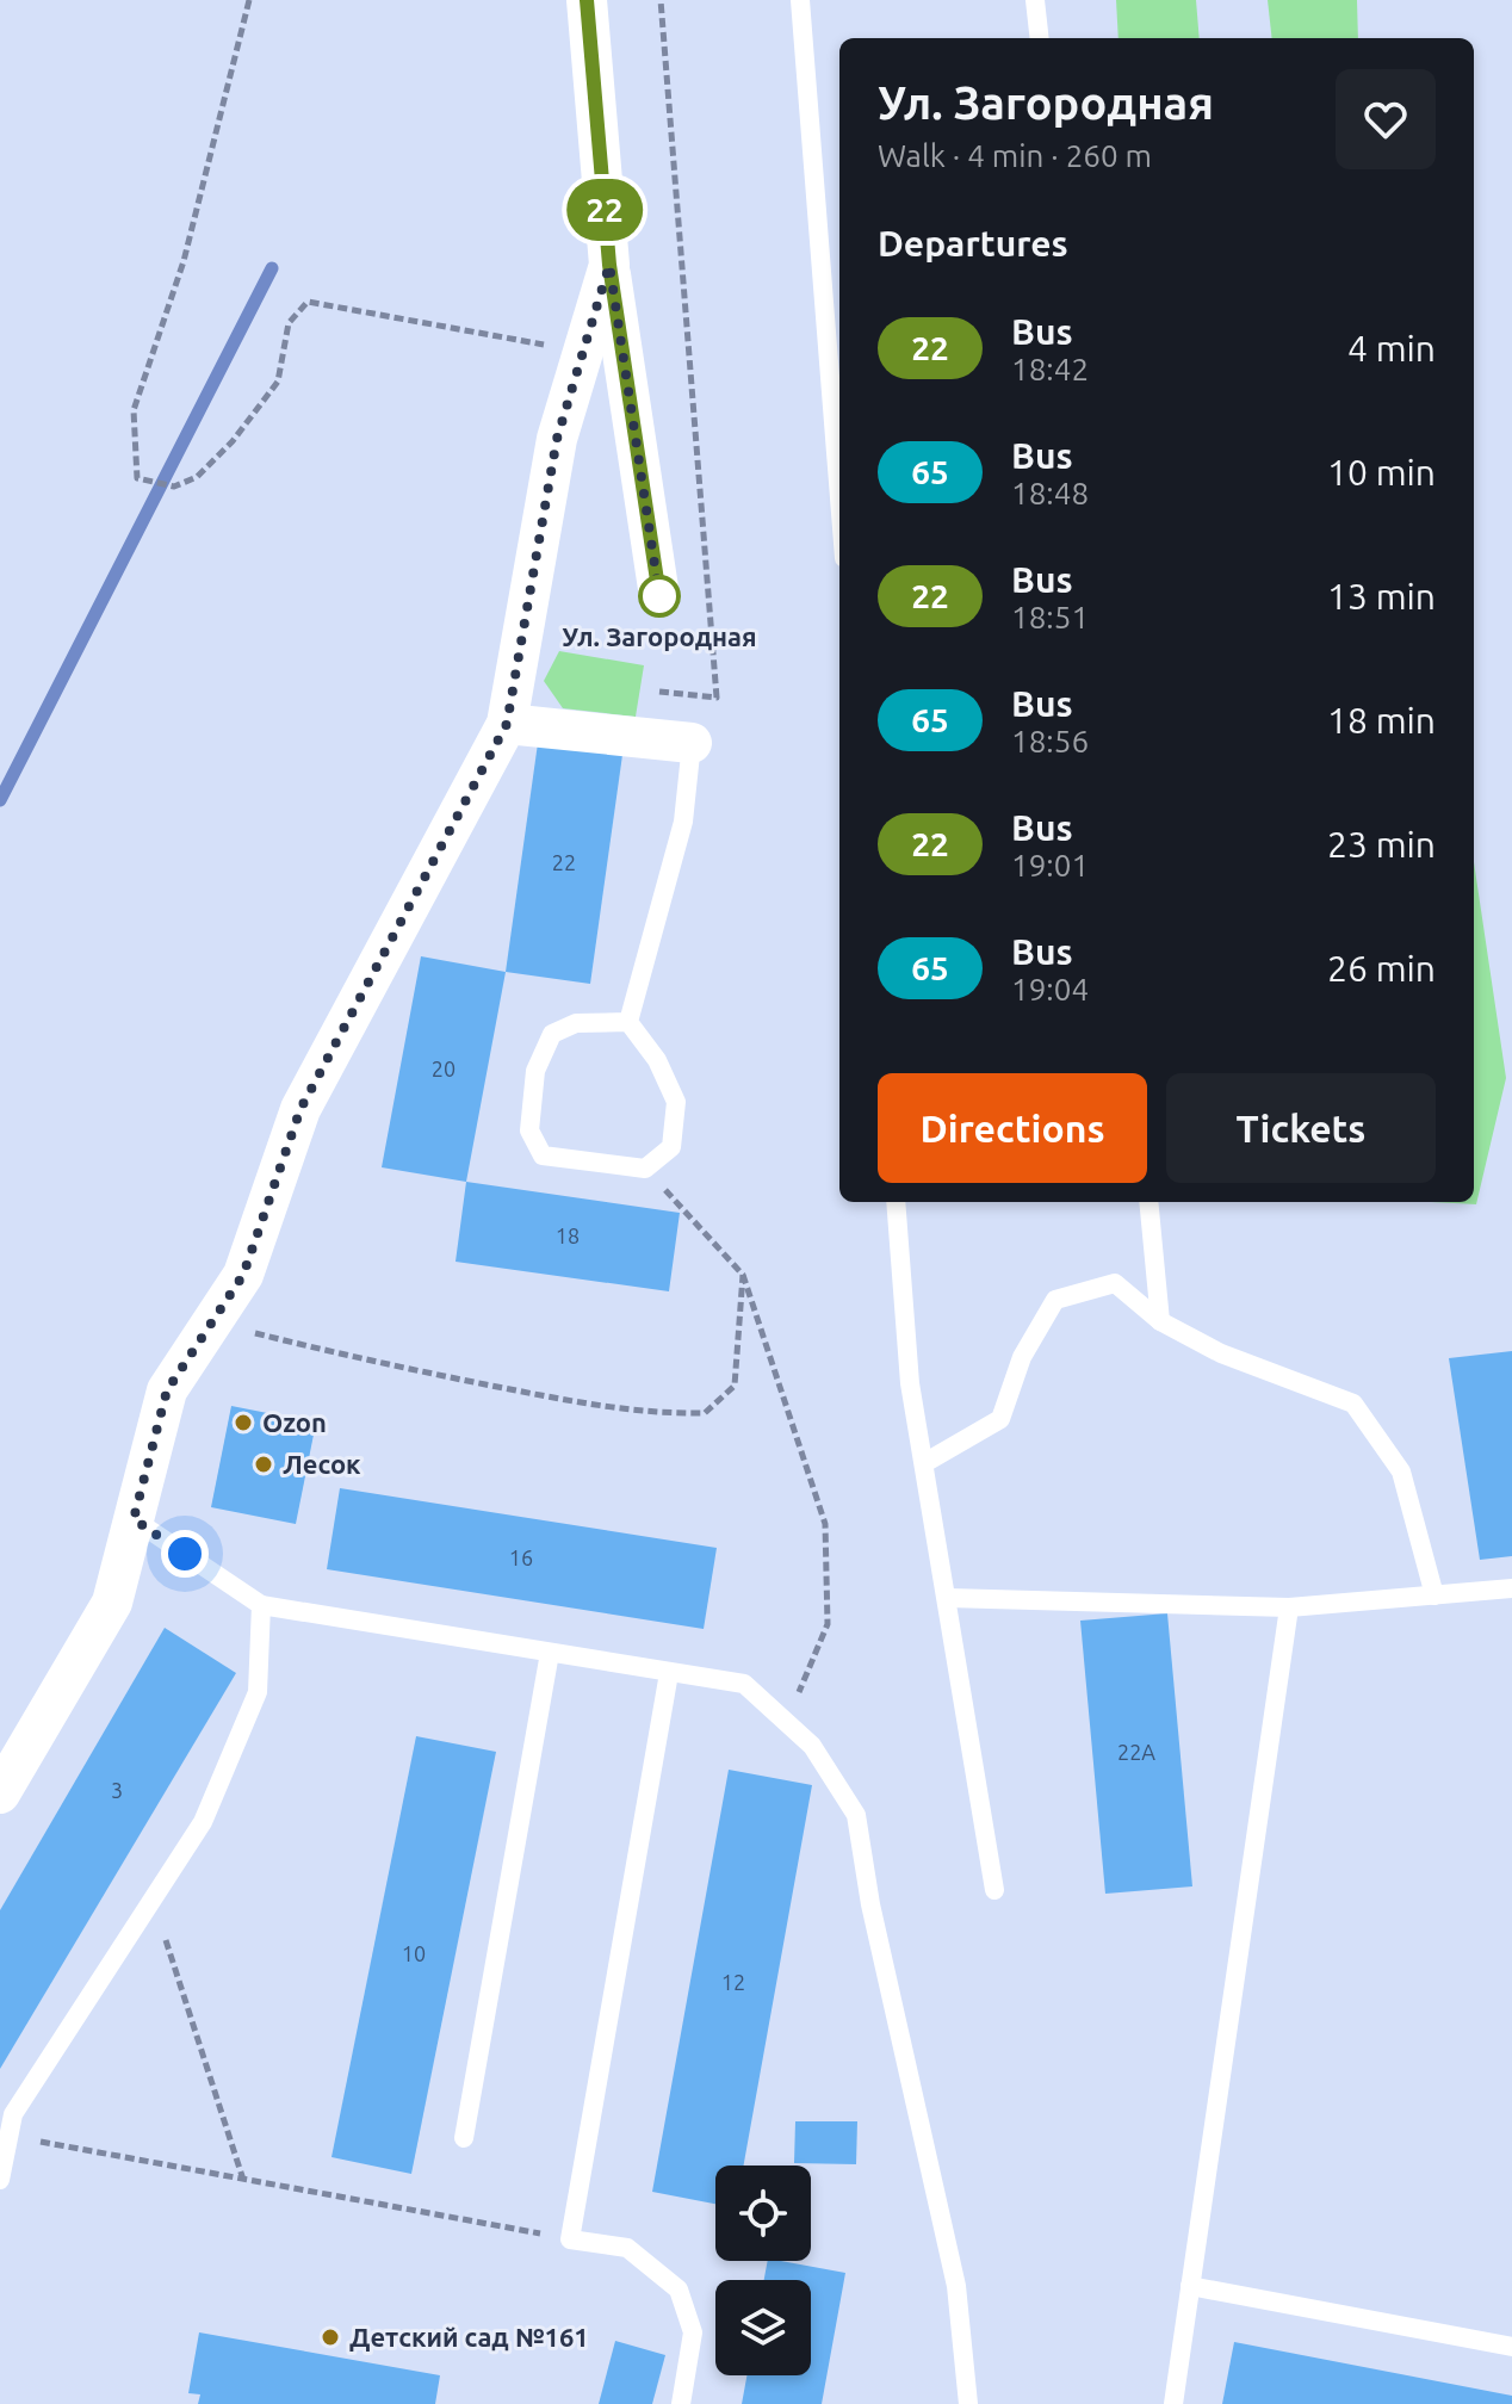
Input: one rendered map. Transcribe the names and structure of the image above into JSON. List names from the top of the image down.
{
  "places": [
    "Ул. Загородная",
    "Ozon",
    "Лесок",
    "Детский сад №161"
  ],
  "lines": ["bus line 22"],
  "house_numbers": [
    "22",
    "20",
    "18",
    "16",
    "22А",
    "3",
    "10",
    "12"
  ],
  "page": {
    "on_map": "22",
    "heading": [
      ["Ул. Загородная", "Walk · 4 min · 260 m"],
      "Departures"
    ],
    "list": [
      {
        "mark": "22",
        "name": "Bus",
        "note": "18:42",
        "value": "4 min"
      },
      {
        "mark": "65",
        "name": "Bus",
        "note": "18:48",
        "value": "10 min"
      },
      {
        "mark": "22",
        "name": "Bus",
        "note": "18:51",
        "value": "13 min"
      },
      {
        "mark": "65",
        "name": "Bus",
        "note": "18:56",
        "value": "18 min"
      },
      {
        "mark": "22",
        "name": "Bus",
        "note": "19:01",
        "value": "23 min"
      },
      {
        "mark": "65",
        "name": "Bus",
        "note": "19:04",
        "value": "26 min"
      }
    ],
    "buttons": ["Directions", "Tickets"]
  }
}
